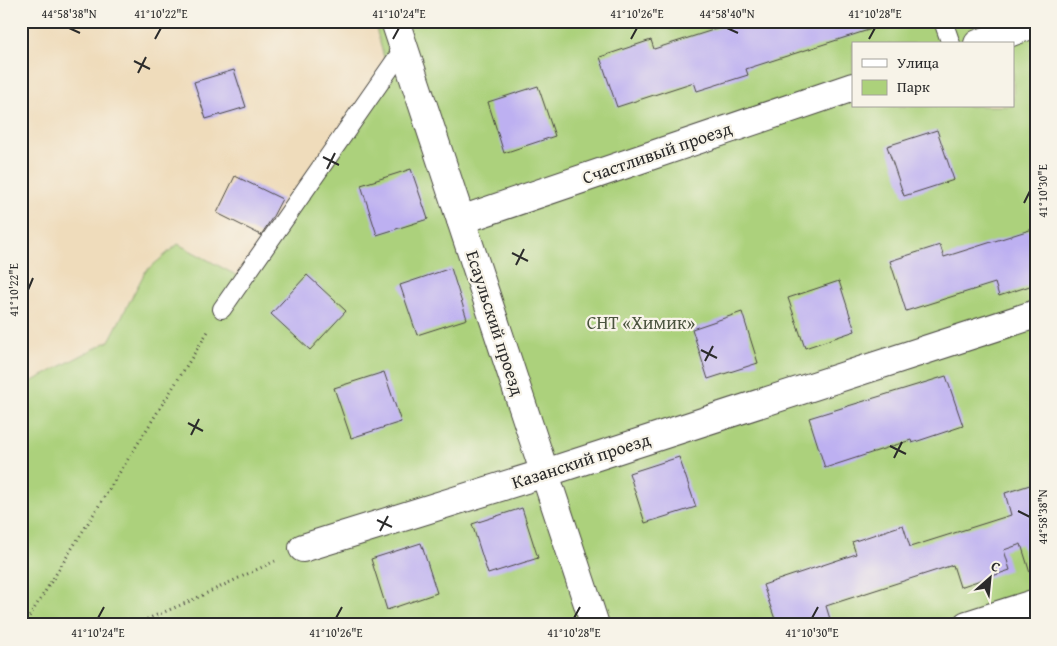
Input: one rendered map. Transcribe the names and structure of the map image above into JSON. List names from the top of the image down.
{
  "streets": {
    "street": ["Счастливый проезд", "Есаульский проезд", "Казанский проезд"]
  },
  "crossings": [
    ["Счастливый проезд", "Есаульский проезд"],
    ["Есаульский проезд", "Казанский проезд"]
  ],
  "parks": ["СНТ «Химик»"],
  "legend": ["Улица", "Парк"],
  "north": "top right",
  "coordinates": [
    "44°58'38\"N",
    "41°10'22\"E",
    "41°10'24\"E",
    "41°10'26\"E",
    "44°58'40\"N",
    "41°10'28\"E",
    "41°10'30\"E"
  ]
}
